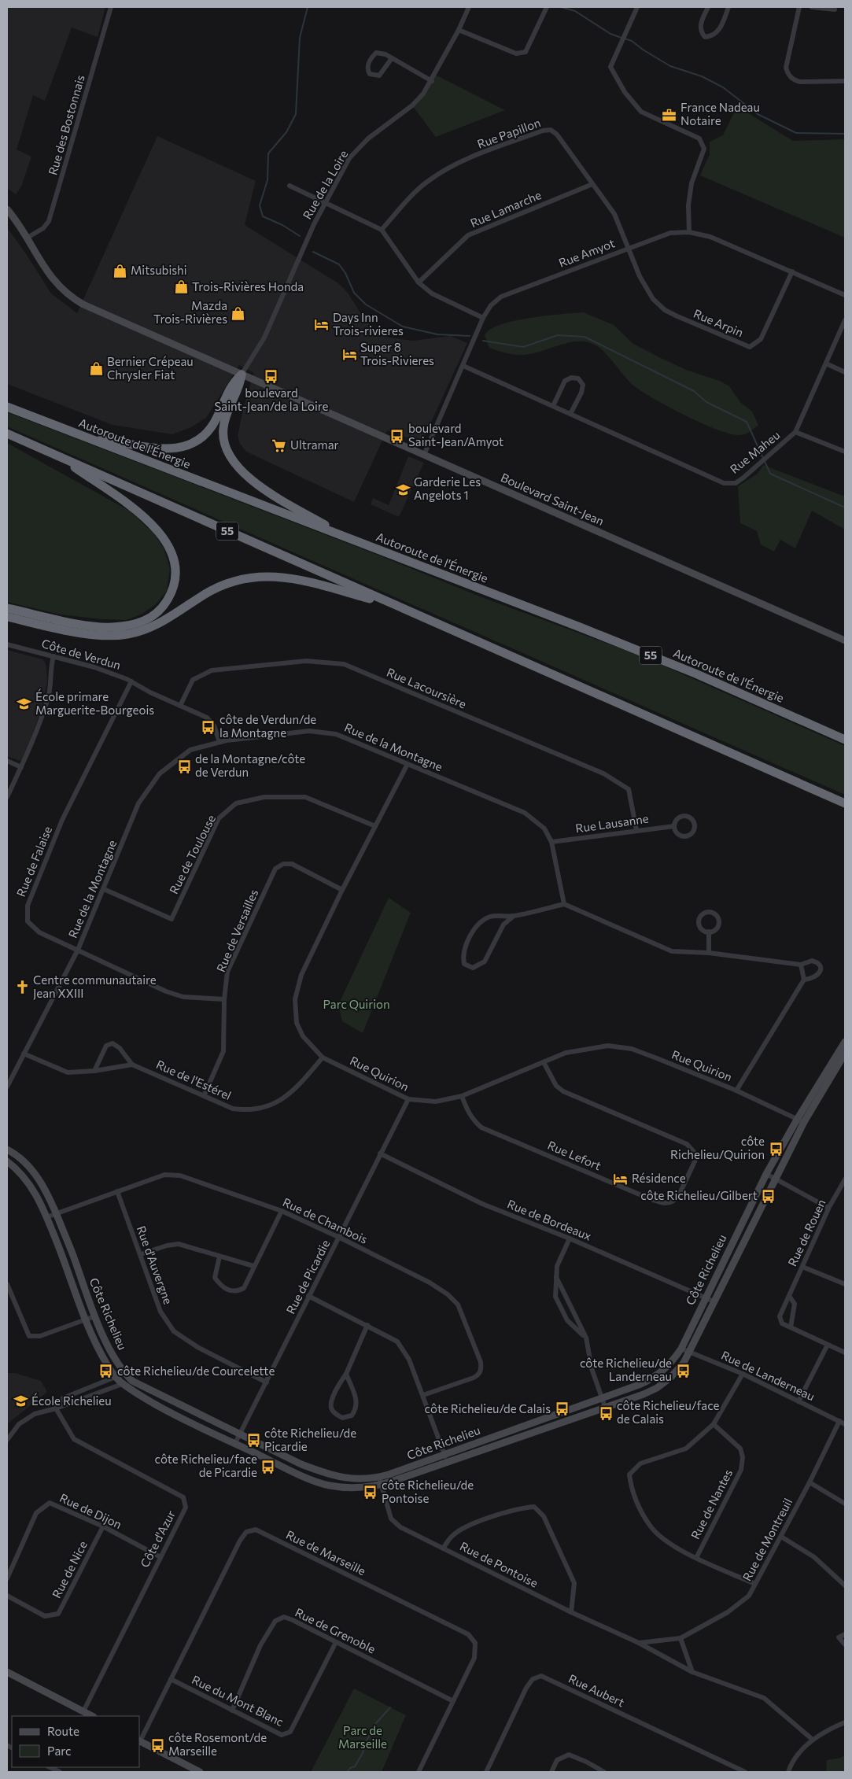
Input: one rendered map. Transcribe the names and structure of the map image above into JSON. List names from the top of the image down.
{
  "streets": {
    "highway": ["Autoroute de l'Énergie", "55"],
    "street": [
      "Rue des Bostonnais",
      "Rue Papillon",
      "Rue de la Loire",
      "Rue Lamarche",
      "Rue Amyot",
      "Rue Arpin",
      "Rue Maheu",
      "Boulevard Saint-Jean",
      "Côte de Verdun",
      "Rue Lacoursière",
      "Rue de la Montagne",
      "Rue Lausanne",
      "Rue de Toulouse",
      "Rue de Falaise",
      "Rue de Versailles",
      "Rue Quirion",
      "Rue de l'Estérel",
      "Rue Lefort",
      "Rue de Bordeaux",
      "Rue de Chambois",
      "Rue de Rouen",
      "Rue d'Auvergne",
      "Côte Richelieu",
      "Rue de Picardie",
      "Rue de Landerneau",
      "Rue de Nantes",
      "Rue de Dijon",
      "Côte d'Azur",
      "Rue de Montreuil",
      "Rue de Marseille",
      "Rue de Pontoise",
      "Rue de Nice",
      "Rue de Grenoble",
      "Rue Aubert",
      "Rue du Mont Blanc"
    ]
  },
  "crossings": [
    ["Rue des Bostonnais", "Boulevard Saint-Jean"],
    ["Rue Papillon", "Rue Lamarche"],
    ["Rue Papillon", "Rue Amyot"],
    ["Rue Papillon", "Rue Arpin"],
    ["Rue de la Loire", "Boulevard Saint-Jean"],
    ["Rue Amyot", "Rue Arpin"],
    ["Rue Amyot", "Rue Maheu"],
    ["Rue Amyot", "Boulevard Saint-Jean"],
    ["Côte de Verdun", "Rue Lacoursière"],
    ["Côte de Verdun", "Rue de la Montagne"],
    ["Côte de Verdun", "Rue de Falaise"],
    ["Rue Lacoursière", "Rue Lausanne"],
    ["Rue de la Montagne", "Rue Lausanne"],
    ["Rue de la Montagne", "Rue de Toulouse"],
    ["Rue de la Montagne", "Rue de Falaise"],
    ["Rue de la Montagne", "Rue Quirion"],
    ["Rue de Toulouse", "Rue Quirion"],
    ["Rue de Falaise", "Rue de Versailles"],
    ["Rue de Versailles", "Rue Quirion"],
    ["Rue de Versailles", "Rue de l'Estérel"],
    ["Rue Quirion", "Rue de l'Estérel"],
    ["Rue Quirion", "Rue Lefort"],
    ["Rue Quirion", "Côte Richelieu"],
    ["Rue Quirion", "Rue de Picardie"],
    ["Rue de Bordeaux", "Côte Richelieu"],
    ["Rue de Bordeaux", "Rue de Picardie"],
    ["Rue de Chambois", "Rue d'Auvergne"],
    ["Rue de Chambois", "Côte Richelieu"],
    ["Rue de Chambois", "Rue de Picardie"],
    ["Rue d'Auvergne", "Rue de Picardie"],
    ["Côte Richelieu", "Rue de Picardie"],
    ["Côte Richelieu", "Rue de Landerneau"],
    ["Côte Richelieu", "Rue de Pontoise"],
    ["Rue de Landerneau", "Rue de Montreuil"],
    ["Rue de Dijon", "Côte d'Azur"],
    ["Rue de Dijon", "Rue de Nice"],
    ["Rue de Marseille", "Rue de Grenoble"],
    ["Rue de Marseille", "Rue du Mont Blanc"],
    ["Rue de Grenoble", "Rue du Mont Blanc"]
  ],
  "parks": ["Parc Quirion", "Parc de Marseille"],
  "places": {
    "office": ["France Nadeau Notaire"],
    "shop": [
      "Mitsubishi",
      "Trois-Rivières Honda",
      "Mazda Trois-Rivières",
      "Bernier Crépeau Chrysler Fiat"
    ],
    "hotel": ["Days Inn Trois-rivieres", "Super 8 Trois-Rivieres", "Résidence"],
    "bus stop": [
      "boulevard Saint-Jean/de la Loire",
      "boulevard Saint-Jean/Amyot",
      "côte de Verdun/de la Montagne",
      "de la Montagne/côte de Verdun",
      "côte Richelieu/Quirion",
      "côte Richelieu/Gilbert",
      "côte Richelieu/de Landerneau",
      "côte Richelieu/de Courcelette",
      "côte Richelieu/de Calais",
      "côte Richelieu/face de Calais",
      "côte Richelieu/de Picardie",
      "côte Richelieu/face de Picardie",
      "côte Richelieu/de Pontoise",
      "côte Rosemont/de Marseille"
    ],
    "supermarket": ["Ultramar"],
    "school or university": ["Garderie Les Angelots 1", "École primare Marguerite-Bourgeois", "École Richelieu"],
    "church": ["Centre communautaire Jean XXIII"]
  },
  "legend": ["Route", "Parc"]
}
